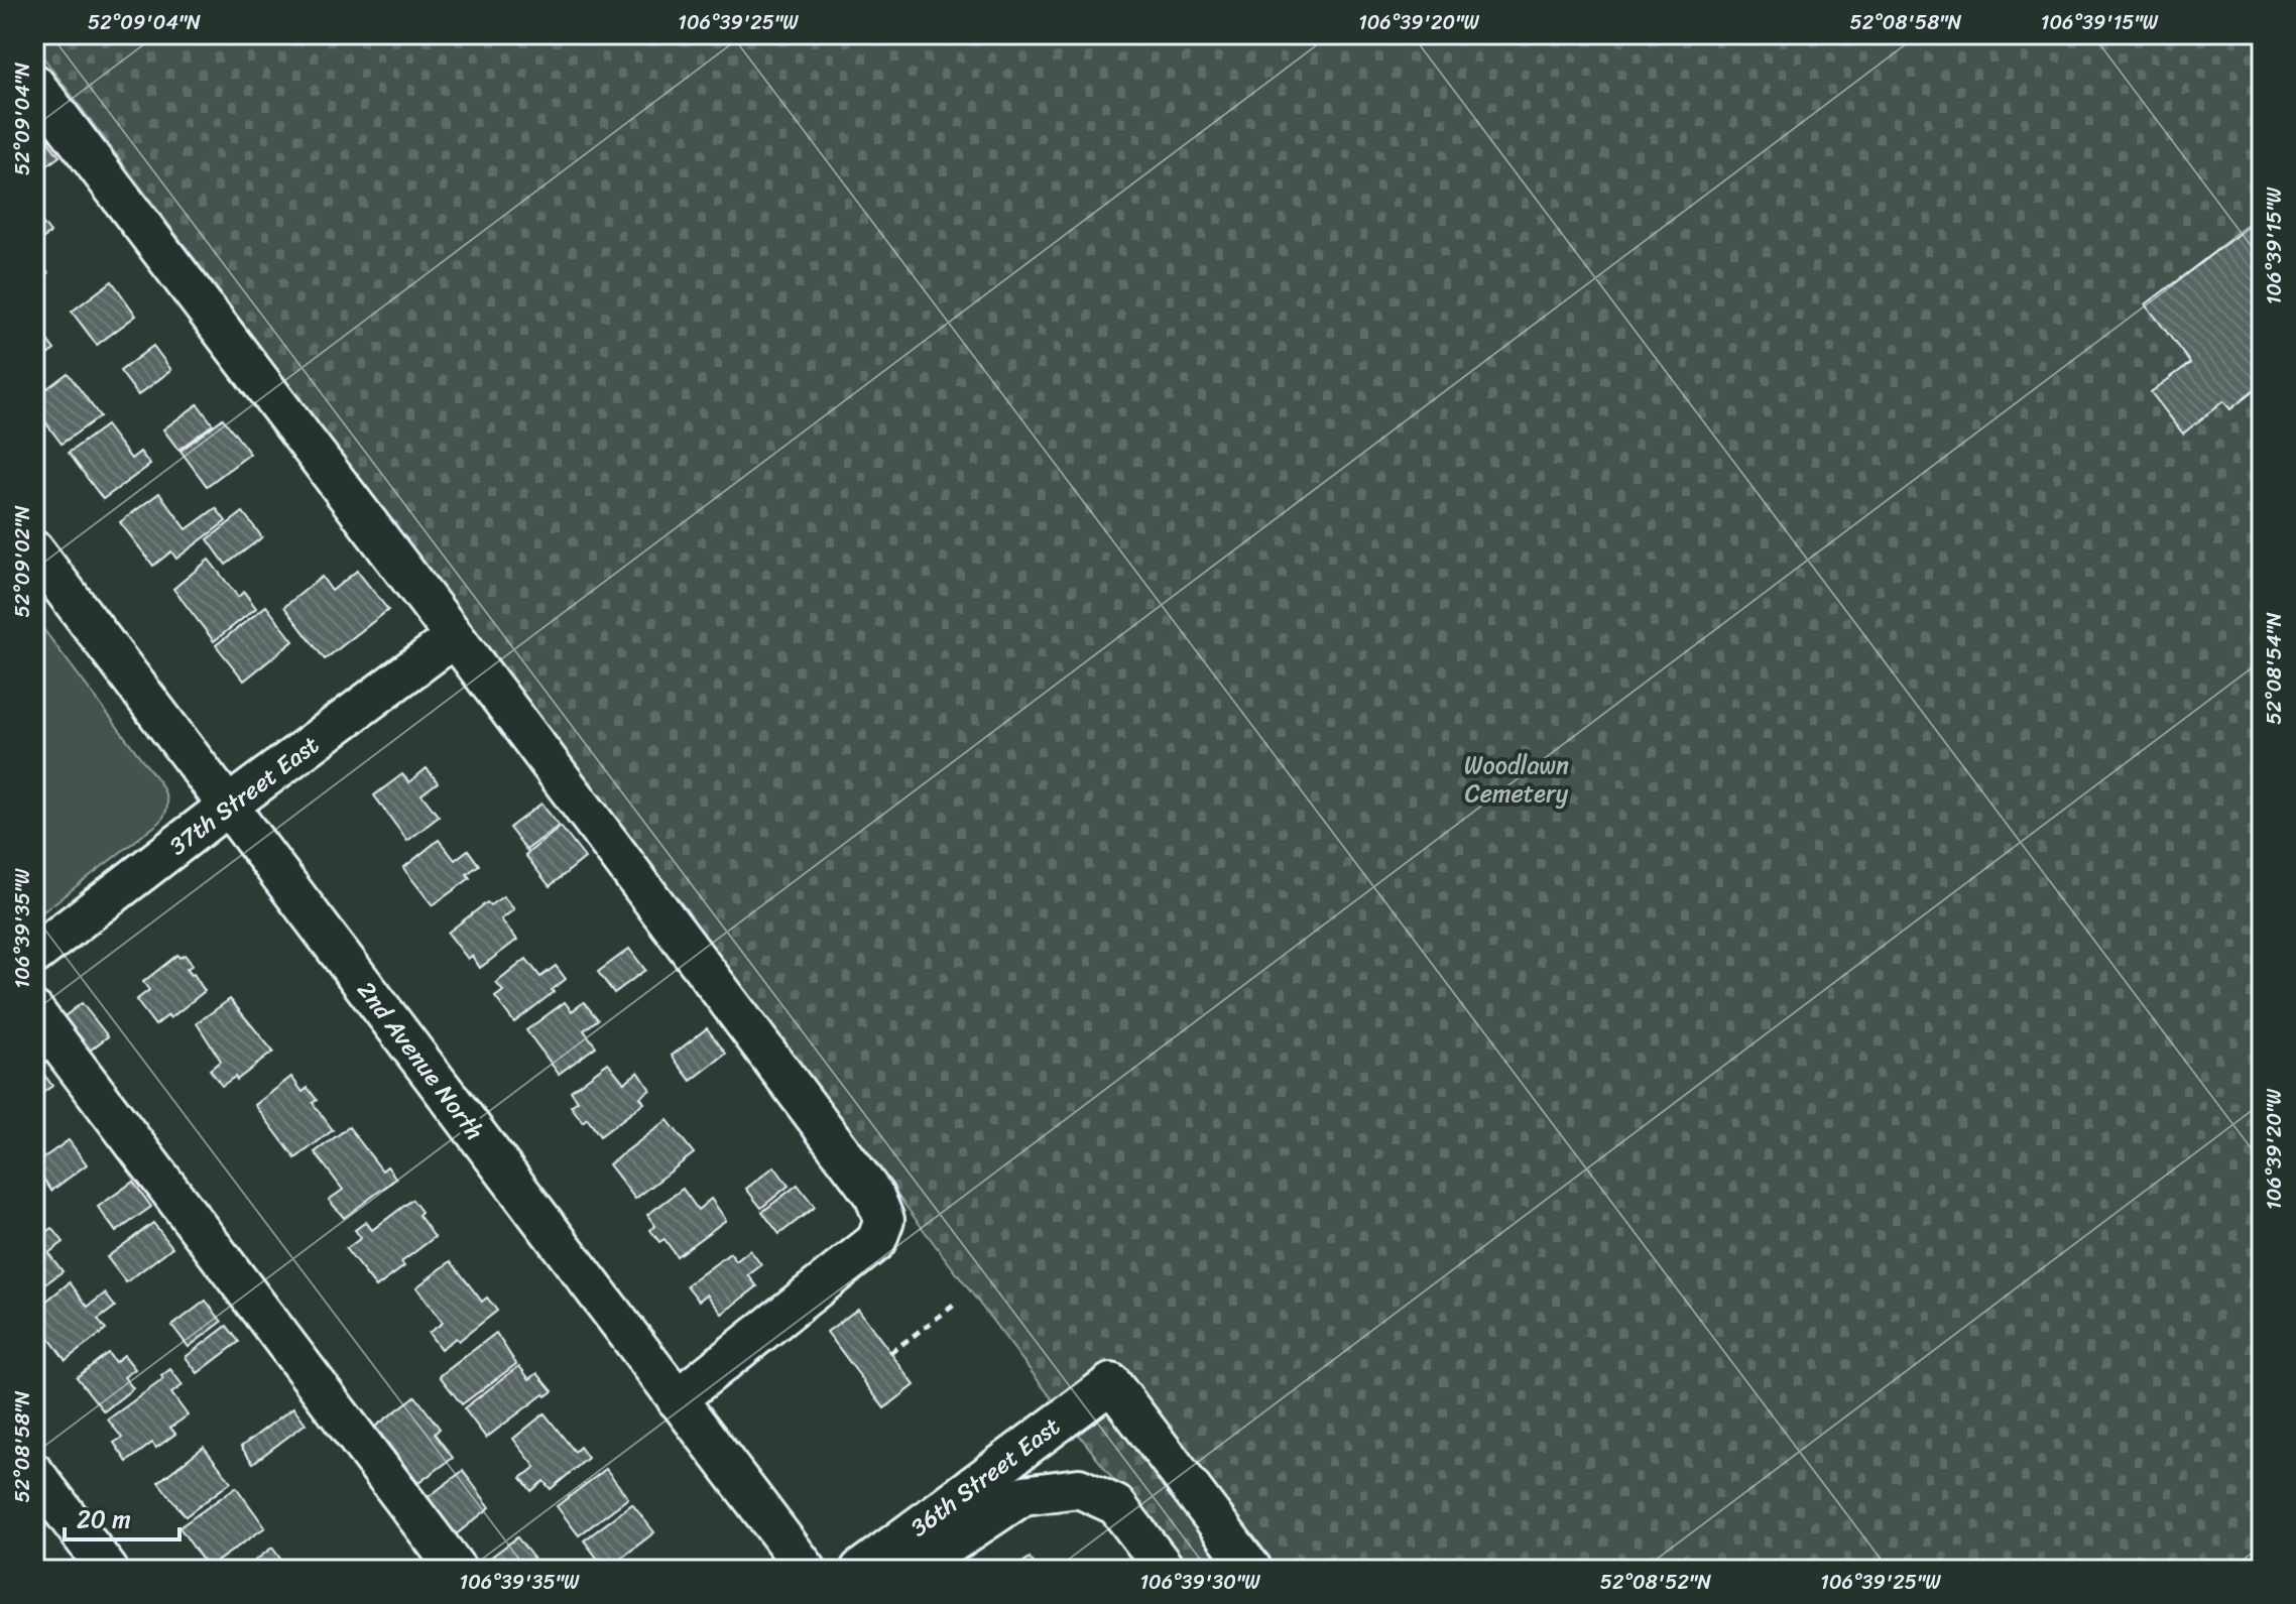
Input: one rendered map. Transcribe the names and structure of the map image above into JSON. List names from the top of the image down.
{
  "streets": {
    "street": ["37th Street East", "2nd Avenue North", "36th Street East"]
  },
  "crossings": [
    ["37th Street East", "2nd Avenue North"]
  ],
  "parks": ["Woodlawn Cemetery"],
  "scale_bar": "20 m",
  "coordinates": [
    "52°09'04\"N",
    "106°39'25\"W",
    "106°39'20\"W",
    "52°08'58\"N",
    "106°39'15\"W",
    "52°09'02\"N",
    "52°08'54\"N",
    "106°39'35\"W",
    "106°39'30\"W",
    "52°08'52\"N"
  ]
}
